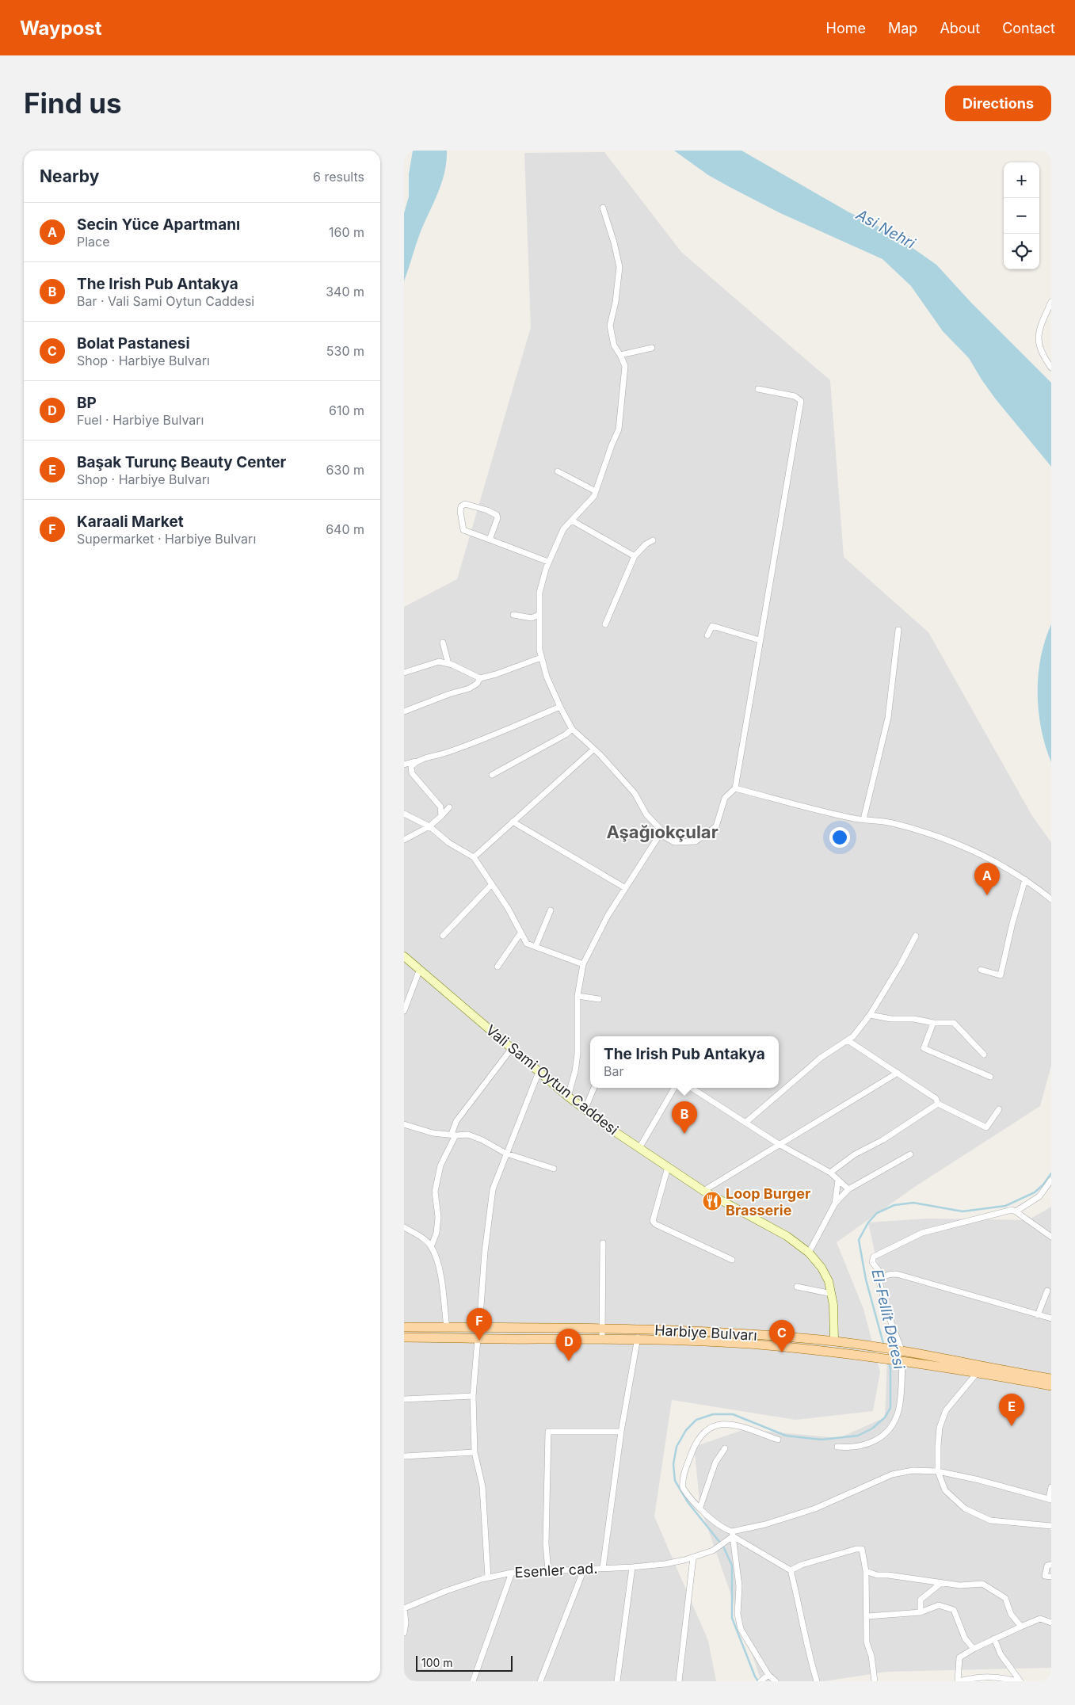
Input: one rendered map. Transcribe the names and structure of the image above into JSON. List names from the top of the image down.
{
  "streets": {
    "main road": ["Harbiye Bulvarı"],
    "street": ["Vali Sami Oytun Caddesi", "Esenler cad."]
  },
  "crossings": [
    ["Vali Sami Oytun Caddesi", "Harbiye Bulvarı"]
  ],
  "districts": ["Aşağıokçular"],
  "water": ["Asi Nehri", "El-Fellit Deresi"],
  "places": {
    "restaurant": ["Loop Burger Brasserie"]
  },
  "scale_bar": "100 m",
  "page": {
    "header": "Waypost",
    "nav": [
      "Home",
      "Map",
      "About",
      "Contact"
    ],
    "buttons": "Directions",
    "title": "Find us",
    "heading": ["Nearby", "6 results"],
    "map_buttons": ["+", "−"],
    "list": [
      {
        "mark": "A",
        "name": "Secin Yüce Apartmanı",
        "note": "Place",
        "value": "160 m"
      },
      {
        "mark": "B",
        "name": "The Irish Pub Antakya",
        "note": "Bar · Vali Sami Oytun Caddesi",
        "value": "340 m"
      },
      {
        "mark": "C",
        "name": "Bolat Pastanesi",
        "note": "Shop · Harbiye Bulvarı",
        "value": "530 m"
      },
      {
        "mark": "D",
        "name": "BP",
        "note": "Fuel · Harbiye Bulvarı",
        "value": "610 m"
      },
      {
        "mark": "E",
        "name": "Başak Turunç Beauty Center",
        "note": "Shop · Harbiye Bulvarı",
        "value": "630 m"
      },
      {
        "mark": "F",
        "name": "Karaali Market",
        "note": "Supermarket · Harbiye Bulvarı",
        "value": "640 m"
      }
    ],
    "pins": [
      "A",
      "B",
      "F",
      "C",
      "D",
      "E"
    ],
    "popup": ["The Irish Pub Antakya", "Bar"],
    "scale": "100 m"
  }
}
